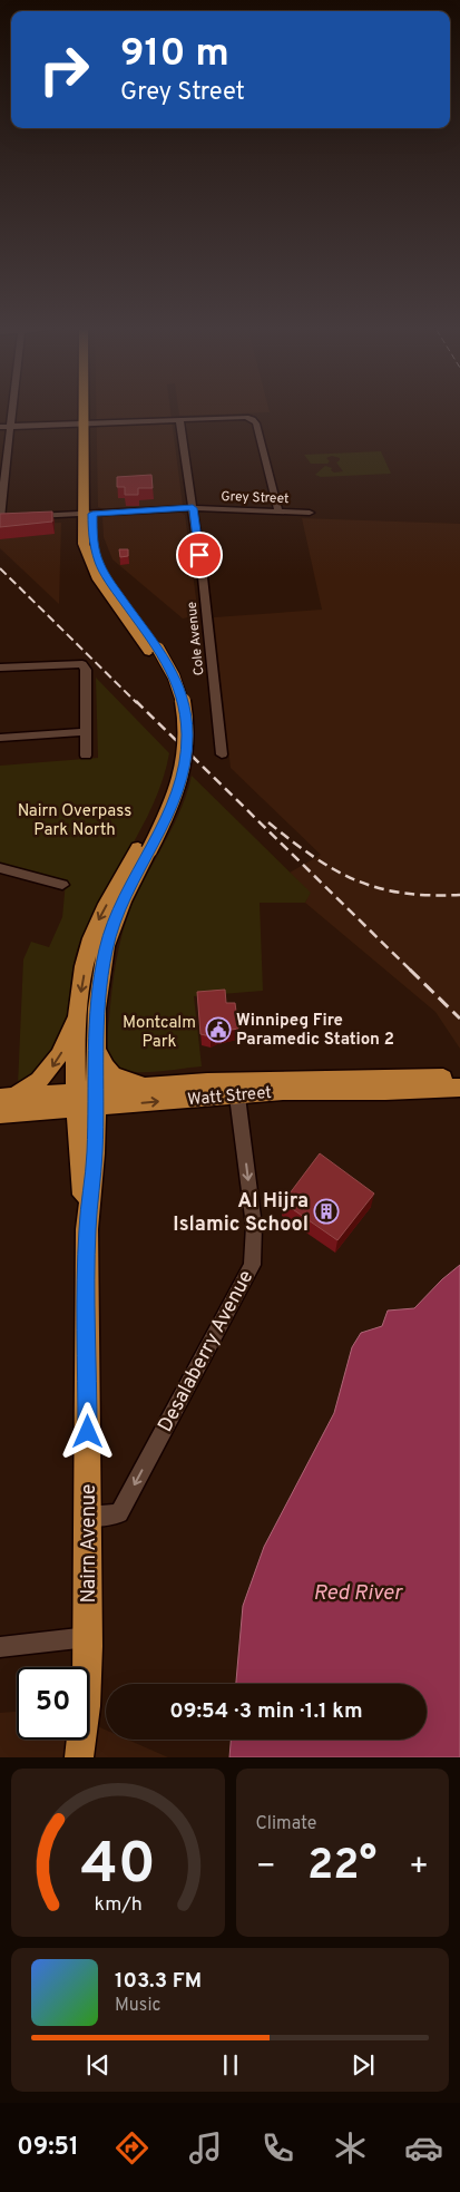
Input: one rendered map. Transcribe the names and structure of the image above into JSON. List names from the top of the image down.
{
  "streets": {
    "main road": ["Watt Street", "Nairn Avenue"],
    "street": ["Grey Street", "Cole Avenue", "Desalaberry Avenue"]
  },
  "crossings": [
    ["Grey Street", "Cole Avenue"],
    ["Grey Street", "Nairn Avenue"],
    ["Watt Street", "Desalaberry Avenue"],
    ["Watt Street", "Nairn Avenue"],
    ["Desalaberry Avenue", "Nairn Avenue"]
  ],
  "one_way": ["Desalaberry Avenue"],
  "water": ["Red River"],
  "parks": ["Nairn Overpass Park North", "Montcalm Park"],
  "places": {
    "public building": ["Winnipeg Fire Paramedic Station 2"],
    "building": ["Al Hijra Islamic School"]
  },
  "page": {
    "turn": ["910 m", "Grey Street"],
    "limit": "50",
    "trip": "09:54 · 3 min · 1.1 km",
    "tile": "Climate",
    "heat": ["−", "22°", "+"],
    "song": ["103.3 FM", "Music"],
    "tabs": "09:51",
    "gauge": ["40", "km/h"]
  }
}
